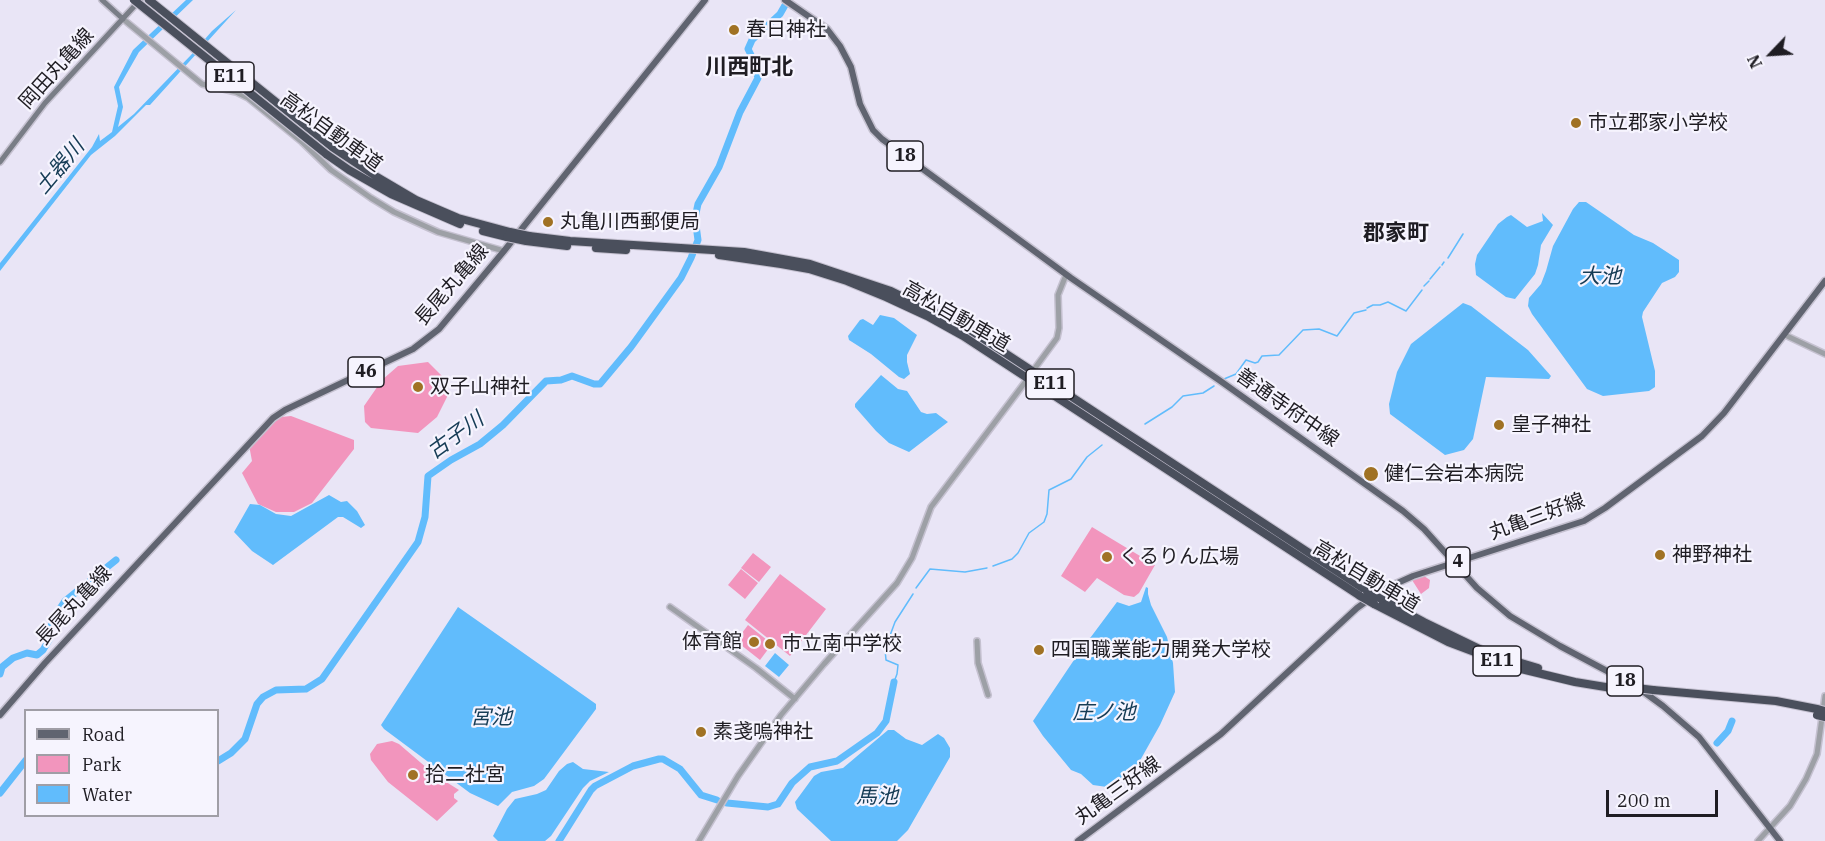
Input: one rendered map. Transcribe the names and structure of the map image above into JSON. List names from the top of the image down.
{
  "streets": {
    "highway": ["E11", "高松自動車道"],
    "main road": [
      "岡田丸亀線",
      "18",
      "長尾丸亀線",
      "46",
      "善通寺府中線",
      "丸亀三好線",
      "4"
    ]
  },
  "crossings": [
    ["善通寺府中線", "丸亀三好線"]
  ],
  "districts": ["川西町北", "郡家町"],
  "water": [
    "土器川",
    "大池",
    "古子川",
    "庄ノ池",
    "宮池",
    "馬池"
  ],
  "places": [
    "春日神社",
    "市立郡家小学校",
    "丸亀川西郵便局",
    "双子山神社",
    "皇子神社",
    "健仁会岩本病院",
    "神野神社",
    "くるりん広場",
    "体育館",
    "市立南中学校",
    "四国職業能力開発大学校",
    "素戔嗚神社",
    "拾二社宮"
  ],
  "legend": ["Road", "Park", "Water"],
  "scale_bar": "200 m",
  "north": "bottom left"
}
